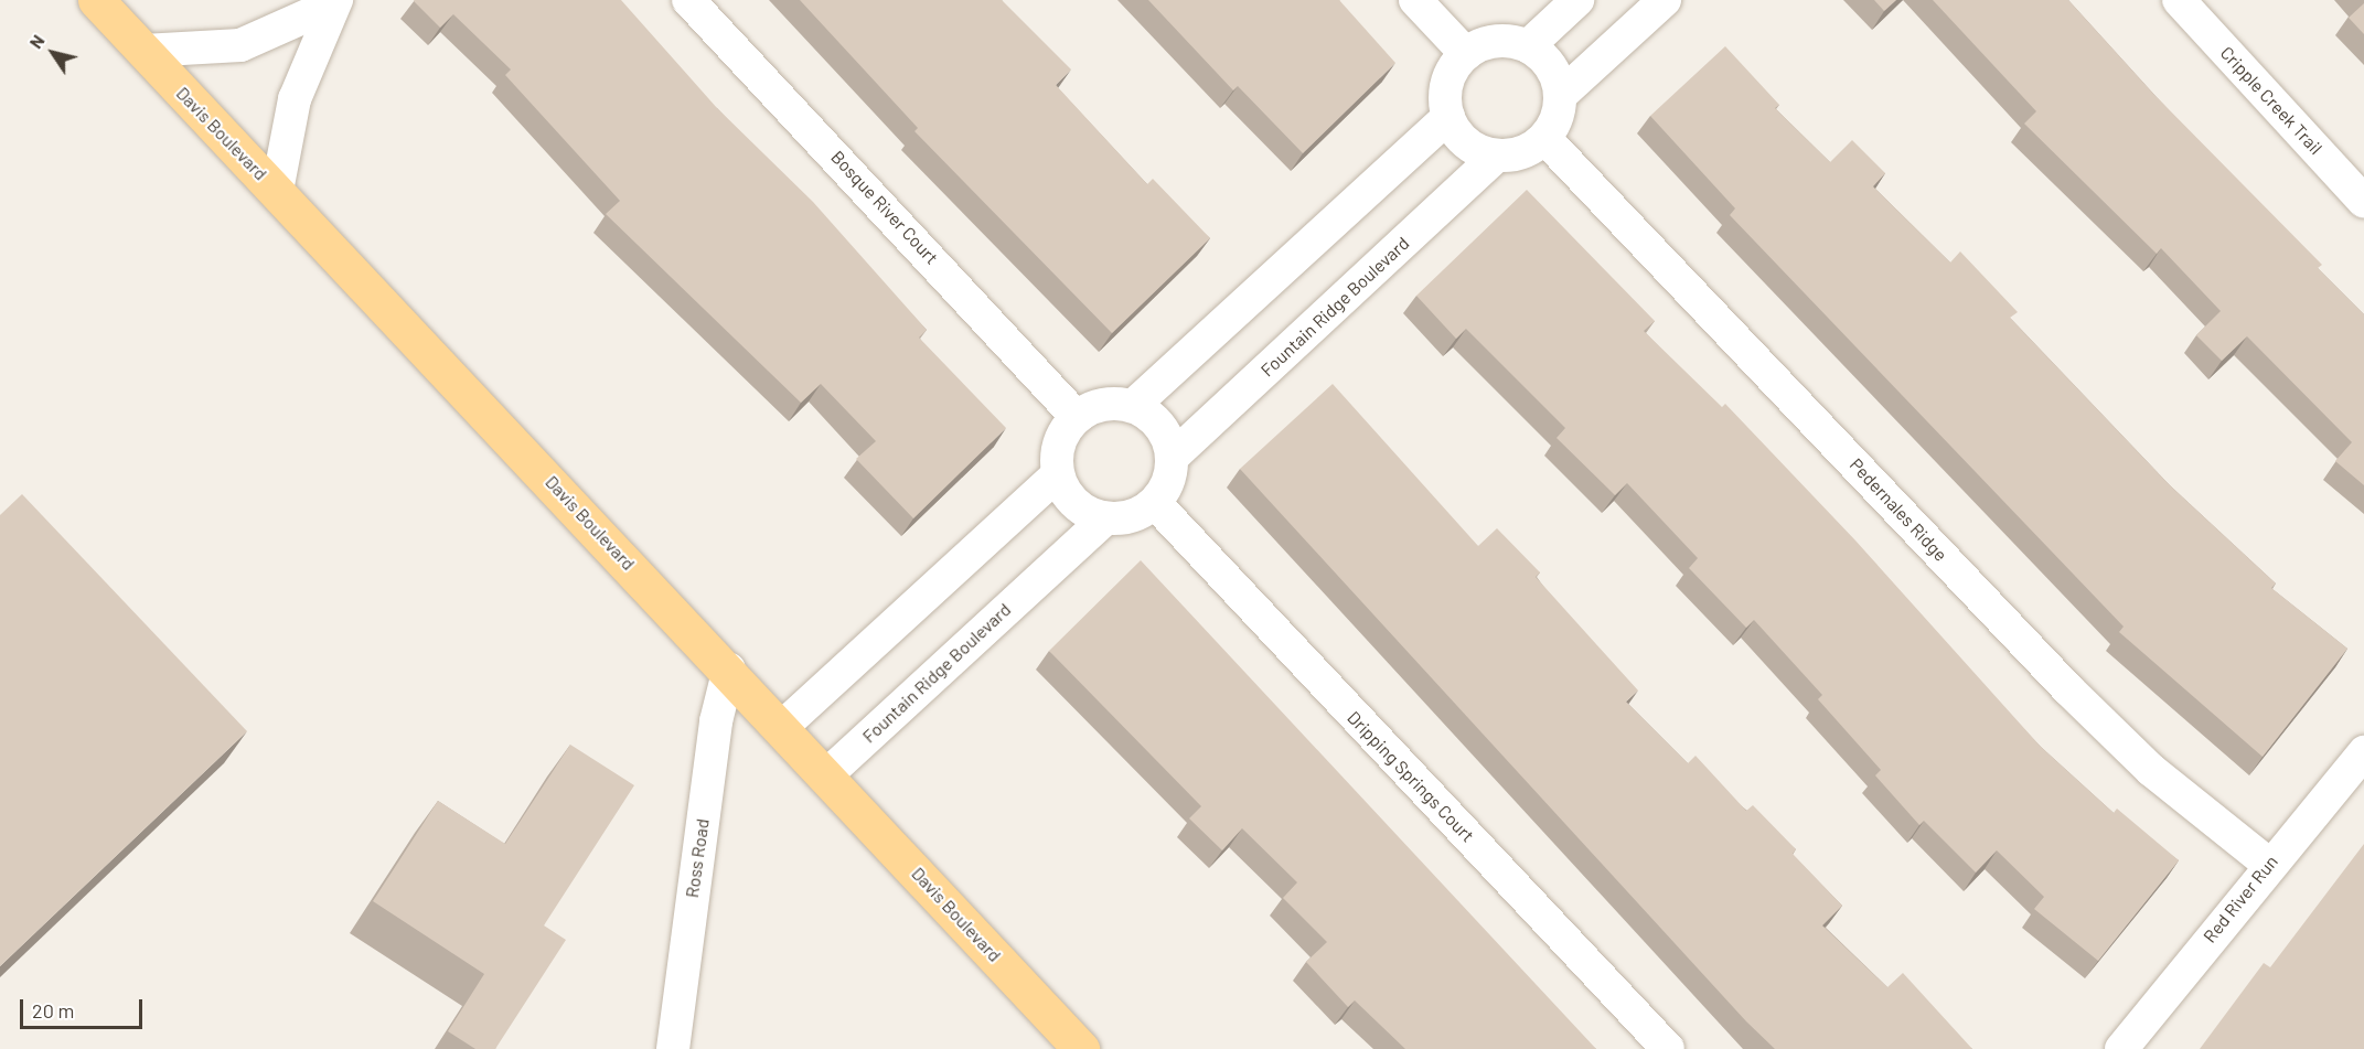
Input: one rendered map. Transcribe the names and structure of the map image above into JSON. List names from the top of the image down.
{
  "streets": {
    "main road": ["Davis Boulevard"],
    "street": [
      "Cripple Creek Trail",
      "Bosque River Court",
      "Fountain Ridge Boulevard",
      "Pedernales Ridge",
      "Dripping Springs Court",
      "Ross Road",
      "Red River Run"
    ]
  },
  "crossings": [
    ["Davis Boulevard", "Fountain Ridge Boulevard"],
    ["Davis Boulevard", "Ross Road"],
    ["Bosque River Court", "Fountain Ridge Boulevard"],
    ["Bosque River Court", "Dripping Springs Court"],
    ["Fountain Ridge Boulevard", "Pedernales Ridge"],
    ["Fountain Ridge Boulevard", "Dripping Springs Court"],
    ["Pedernales Ridge", "Red River Run"]
  ],
  "scale_bar": "20 m",
  "north": "top left"
}
